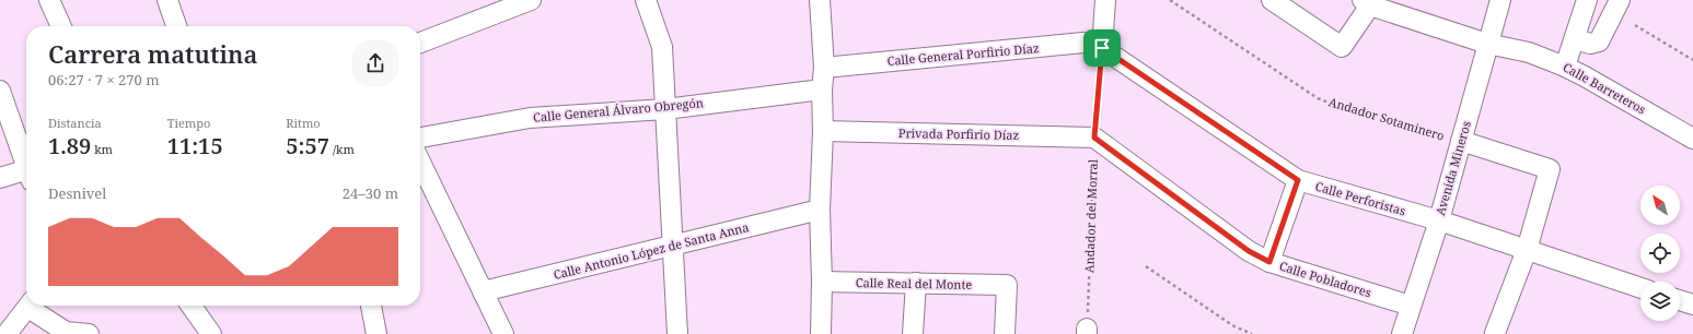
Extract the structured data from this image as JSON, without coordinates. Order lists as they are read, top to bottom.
{
  "streets": {
    "street": [
      "Calle General Porfirio Díaz",
      "Calle Barreteros",
      "Calle General Álvaro Obregón",
      "Andador Sotaminero",
      "Privada Porfirio Díaz",
      "Avenida Mineros",
      "Calle Perforistas",
      "Calle Antonio López de Santa Anna",
      "Calle Pobladores",
      "Calle Real del Monte"
    ],
    "path": ["Andador del Morral"]
  },
  "crossings": [
    ["Calle General Porfirio Díaz", "Calle Perforistas"],
    ["Calle General Porfirio Díaz", "Andador del Morral"],
    ["Calle Barreteros", "Avenida Mineros"],
    ["Andador Sotaminero", "Avenida Mineros"],
    ["Andador Sotaminero", "Calle Perforistas"],
    ["Privada Porfirio Díaz", "Andador del Morral"],
    ["Privada Porfirio Díaz", "Calle Pobladores"],
    ["Avenida Mineros", "Calle Perforistas"],
    ["Avenida Mineros", "Calle Pobladores"],
    ["Calle Perforistas", "Andador del Morral"],
    ["Andador del Morral", "Calle Pobladores"]
  ],
  "north": "top left",
  "page": {
    "heading": ["Carrera matutina", "06:27 · 7 × 270 m"],
    "stats": [
      ["Distancia", "1.89 km"],
      ["Tiempo", "11:15"],
      ["Ritmo", "5:57 /km"]
    ],
    "chart": ["Desnivel", "24–30 m"]
  }
}
